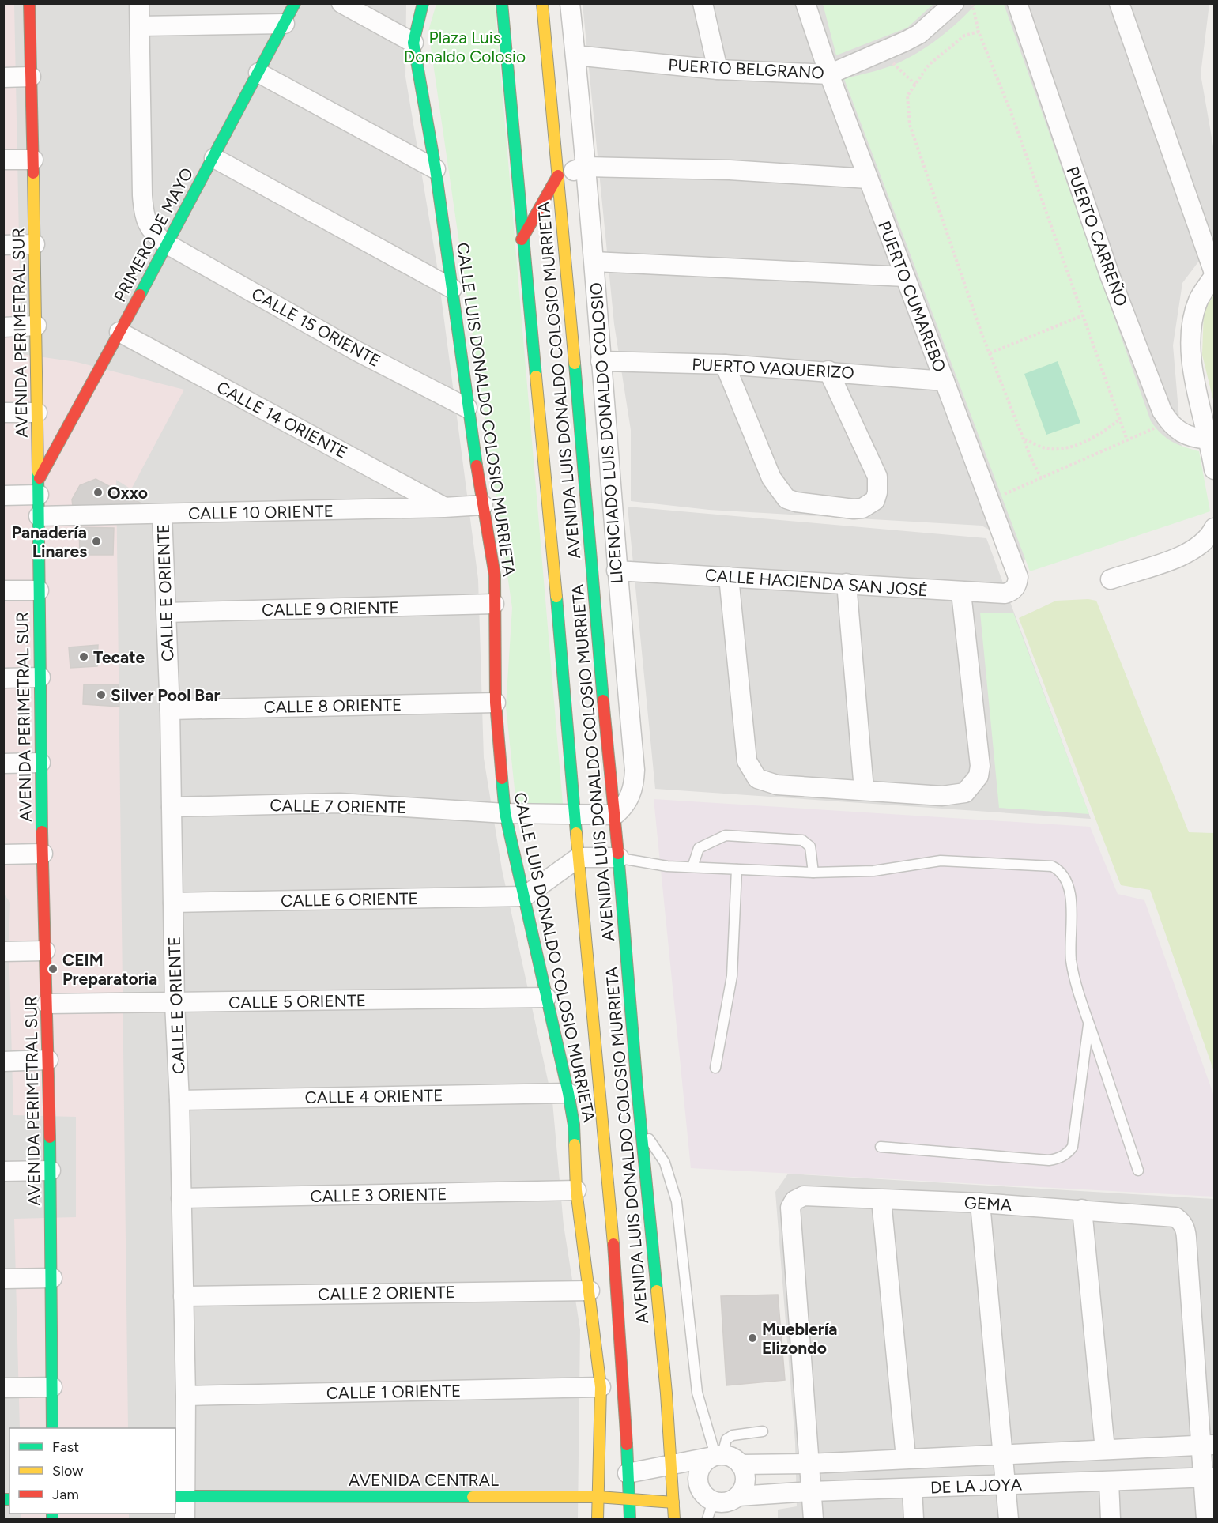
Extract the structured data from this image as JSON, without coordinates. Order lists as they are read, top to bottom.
{
  "streets": {
    "street": [
      "PUERTO BELGRANO",
      "PRIMERO DE MAYO",
      "PUERTO CARREÑO",
      "PUERTO CUMAREBO",
      "CALLE 15 ORIENTE",
      "AVENIDA PERIMETRAL SUR",
      "PUERTO VAQUERIZO",
      "AVENIDA LUIS DONALDO COLOSIO MURRIETA",
      "CALLE LUIS DONALDO COLOSIO MURRIETA",
      "CALLE 14 ORIENTE",
      "LICENCIADO LUIS DONALDO COLOSIO",
      "CALLE 10 ORIENTE",
      "CALLE HACIENDA SAN JOSÉ",
      "CALLE E ORIENTE",
      "CALLE 9 ORIENTE",
      "CALLE 8 ORIENTE",
      "CALLE 7 ORIENTE",
      "CALLE 6 ORIENTE",
      "CALLE 5 ORIENTE",
      "CALLE 4 ORIENTE",
      "CALLE 3 ORIENTE",
      "GEMA",
      "CALLE 2 ORIENTE",
      "CALLE 1 ORIENTE",
      "AVENIDA CENTRAL",
      "DE LA JOYA"
    ]
  },
  "crossings": [
    ["PUERTO BELGRANO", "PUERTO CUMAREBO"],
    ["PUERTO BELGRANO", "LICENCIADO LUIS DONALDO COLOSIO"],
    ["PRIMERO DE MAYO", "CALLE 15 ORIENTE"],
    ["PRIMERO DE MAYO", "AVENIDA PERIMETRAL SUR"],
    ["PRIMERO DE MAYO", "CALLE 14 ORIENTE"],
    ["PUERTO CUMAREBO", "PUERTO VAQUERIZO"],
    ["PUERTO CUMAREBO", "CALLE HACIENDA SAN JOSÉ"],
    ["CALLE 15 ORIENTE", "CALLE LUIS DONALDO COLOSIO MURRIETA"],
    ["AVENIDA PERIMETRAL SUR", "CALLE 10 ORIENTE"],
    ["AVENIDA PERIMETRAL SUR", "CALLE 5 ORIENTE"],
    ["PUERTO VAQUERIZO", "LICENCIADO LUIS DONALDO COLOSIO"],
    ["AVENIDA LUIS DONALDO COLOSIO MURRIETA", "LICENCIADO LUIS DONALDO COLOSIO"],
    ["AVENIDA LUIS DONALDO COLOSIO MURRIETA", "CALLE 7 ORIENTE"],
    ["AVENIDA LUIS DONALDO COLOSIO MURRIETA", "AVENIDA CENTRAL"],
    ["AVENIDA LUIS DONALDO COLOSIO MURRIETA", "DE LA JOYA"],
    ["CALLE LUIS DONALDO COLOSIO MURRIETA", "CALLE 10 ORIENTE"],
    ["CALLE LUIS DONALDO COLOSIO MURRIETA", "CALLE 9 ORIENTE"],
    ["CALLE LUIS DONALDO COLOSIO MURRIETA", "CALLE 8 ORIENTE"],
    ["CALLE LUIS DONALDO COLOSIO MURRIETA", "CALLE 7 ORIENTE"],
    ["CALLE LUIS DONALDO COLOSIO MURRIETA", "CALLE 6 ORIENTE"],
    ["CALLE LUIS DONALDO COLOSIO MURRIETA", "CALLE 5 ORIENTE"],
    ["CALLE LUIS DONALDO COLOSIO MURRIETA", "CALLE 4 ORIENTE"],
    ["CALLE LUIS DONALDO COLOSIO MURRIETA", "CALLE 3 ORIENTE"],
    ["CALLE LUIS DONALDO COLOSIO MURRIETA", "CALLE 2 ORIENTE"],
    ["CALLE LUIS DONALDO COLOSIO MURRIETA", "CALLE 1 ORIENTE"],
    ["CALLE LUIS DONALDO COLOSIO MURRIETA", "AVENIDA CENTRAL"],
    ["CALLE 14 ORIENTE", "CALLE 10 ORIENTE"],
    ["LICENCIADO LUIS DONALDO COLOSIO", "CALLE HACIENDA SAN JOSÉ"],
    ["CALLE 10 ORIENTE", "CALLE E ORIENTE"],
    ["CALLE E ORIENTE", "CALLE 9 ORIENTE"],
    ["CALLE E ORIENTE", "CALLE 8 ORIENTE"],
    ["CALLE E ORIENTE", "CALLE 7 ORIENTE"],
    ["CALLE E ORIENTE", "CALLE 6 ORIENTE"],
    ["CALLE E ORIENTE", "CALLE 5 ORIENTE"],
    ["CALLE E ORIENTE", "CALLE 4 ORIENTE"],
    ["CALLE E ORIENTE", "CALLE 3 ORIENTE"],
    ["CALLE E ORIENTE", "CALLE 2 ORIENTE"],
    ["CALLE E ORIENTE", "CALLE 1 ORIENTE"],
    ["CALLE E ORIENTE", "AVENIDA CENTRAL"],
    ["GEMA", "DE LA JOYA"],
    ["AVENIDA CENTRAL", "DE LA JOYA"]
  ],
  "parks": ["Plaza Luis Donaldo Colosio"],
  "places": [
    "Oxxo",
    "Panadería Linares",
    "Tecate",
    "Silver Pool Bar",
    "CEIM Preparatoria",
    "Mueblería Elizondo"
  ],
  "legend": ["Fast", "Slow", "Jam"]
}
